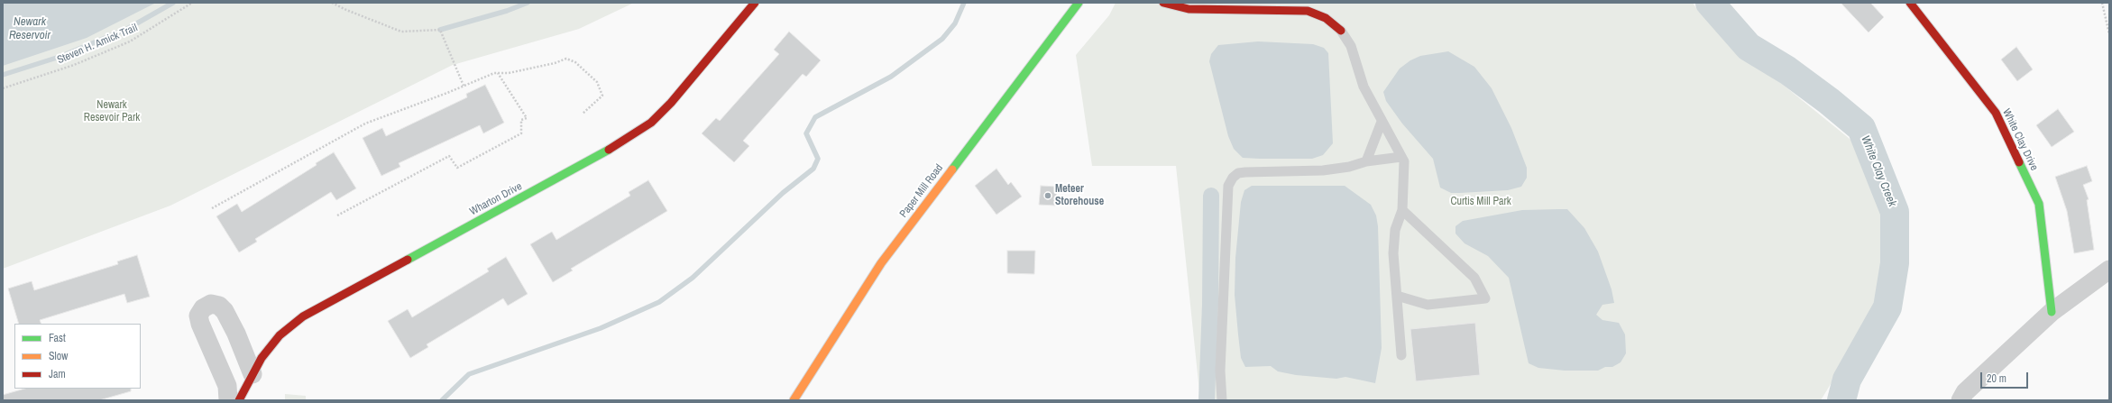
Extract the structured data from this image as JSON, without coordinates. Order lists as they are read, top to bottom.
{
  "streets": {
    "street": ["White Clay Drive", "Paper Mill Road", "Wharton Drive"],
    "path": ["Steven H. Amick Trail"]
  },
  "water": ["Newark Reservoir", "White Clay Creek"],
  "parks": ["Newark Resevoir Park", "Curtis Mill Park"],
  "places": ["Meteer Storehouse"],
  "legend": ["Fast", "Slow", "Jam"],
  "scale_bar": "20 m"
}
